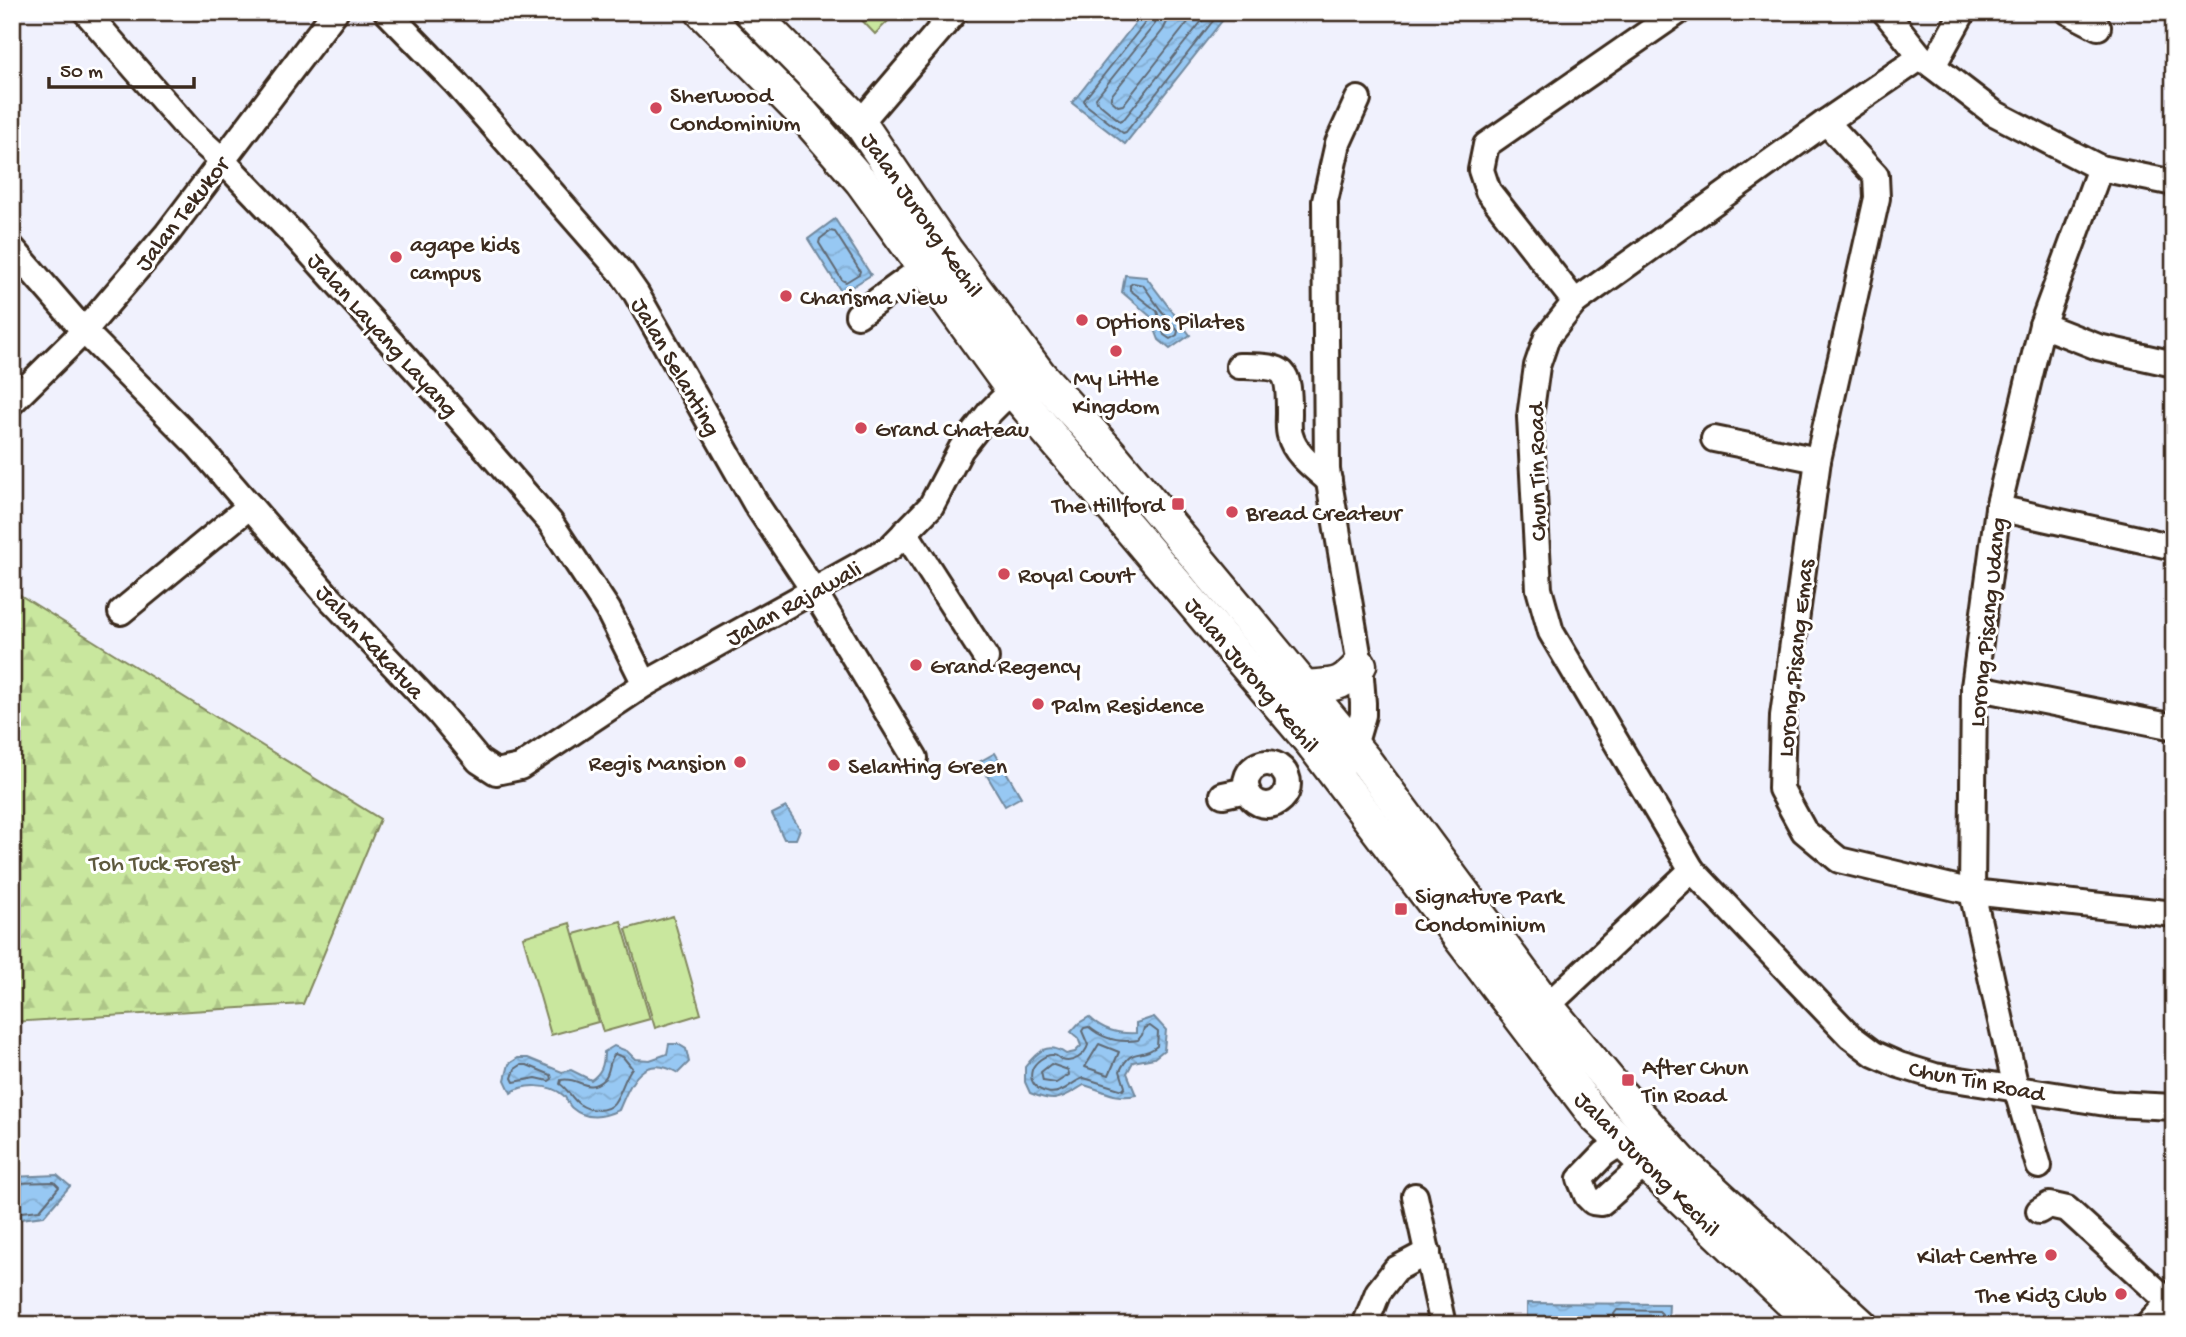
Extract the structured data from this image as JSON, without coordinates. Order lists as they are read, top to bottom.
{
  "streets": {
    "main road": ["Jalan Jurong Kechil"],
    "street": [
      "Jalan Tekukor",
      "Jalan Layang Layang",
      "Jalan Selanting",
      "Chun Tin Road",
      "Jalan Rajawali",
      "Lorong Pisang Udang",
      "Jalan Kakatua",
      "Lorong Pisang Emas"
    ]
  },
  "crossings": [
    ["Jalan Tekukor", "Jalan Layang Layang"],
    ["Jalan Tekukor", "Jalan Kakatua"],
    ["Jalan Jurong Kechil", "Jalan Rajawali"],
    ["Jalan Layang Layang", "Jalan Rajawali"],
    ["Jalan Selanting", "Jalan Rajawali"],
    ["Chun Tin Road", "Lorong Pisang Udang"],
    ["Chun Tin Road", "Lorong Pisang Emas"],
    ["Jalan Rajawali", "Jalan Kakatua"],
    ["Lorong Pisang Udang", "Lorong Pisang Emas"]
  ],
  "parks": ["Toh Tuck Forest"],
  "places": {
    "other": [
      "Sherwood Condominium",
      "agape kids campus",
      "Charisma View",
      "Options Pilates",
      "My Little Kingdom",
      "Grand Chateau",
      "Bread Createur",
      "Royal Court",
      "Grand Regency",
      "Palm Residence",
      "Regis Mansion",
      "Selanting Green",
      "Kilat Centre",
      "The Kidz Club"
    ],
    "transit": ["The Hillford", "Signature Park Condominium", "After Chun Tin Road"]
  },
  "scale_bar": "50 m"
}
